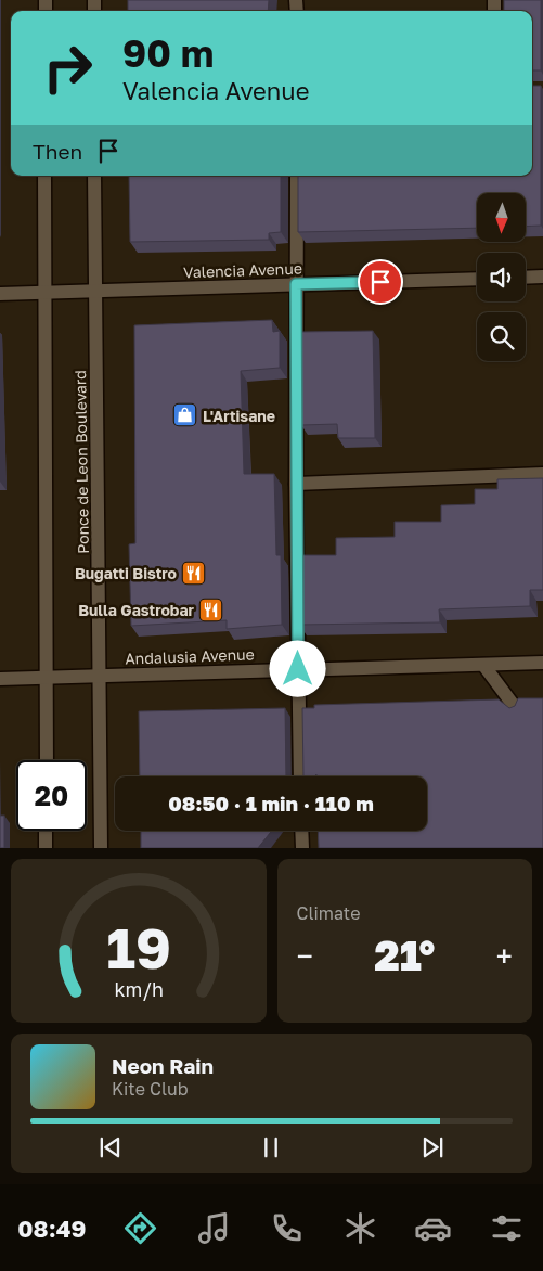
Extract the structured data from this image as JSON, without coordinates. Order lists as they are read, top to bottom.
{
  "streets": {
    "street": ["Valencia Avenue", "Ponce de Leon Boulevard", "Andalusia Avenue"]
  },
  "crossings": [
    ["Valencia Avenue", "Ponce de Leon Boulevard"],
    ["Ponce de Leon Boulevard", "Andalusia Avenue"]
  ],
  "places": {
    "shop": ["L'Artisane"],
    "restaurant": ["Bugatti Bistro", "Bulla Gastrobar"]
  },
  "north": "bottom",
  "page": {
    "turn": ["90 m", "Valencia Avenue"],
    "then": "Then",
    "limit": "20",
    "trip": "08:50 · 1 min · 110 m",
    "tile": "Climate",
    "heat": ["−", "21°", "+"],
    "song": ["Neon Rain", "Kite Club"],
    "tabs": "08:49",
    "gauge": ["19", "km/h"]
  }
}
